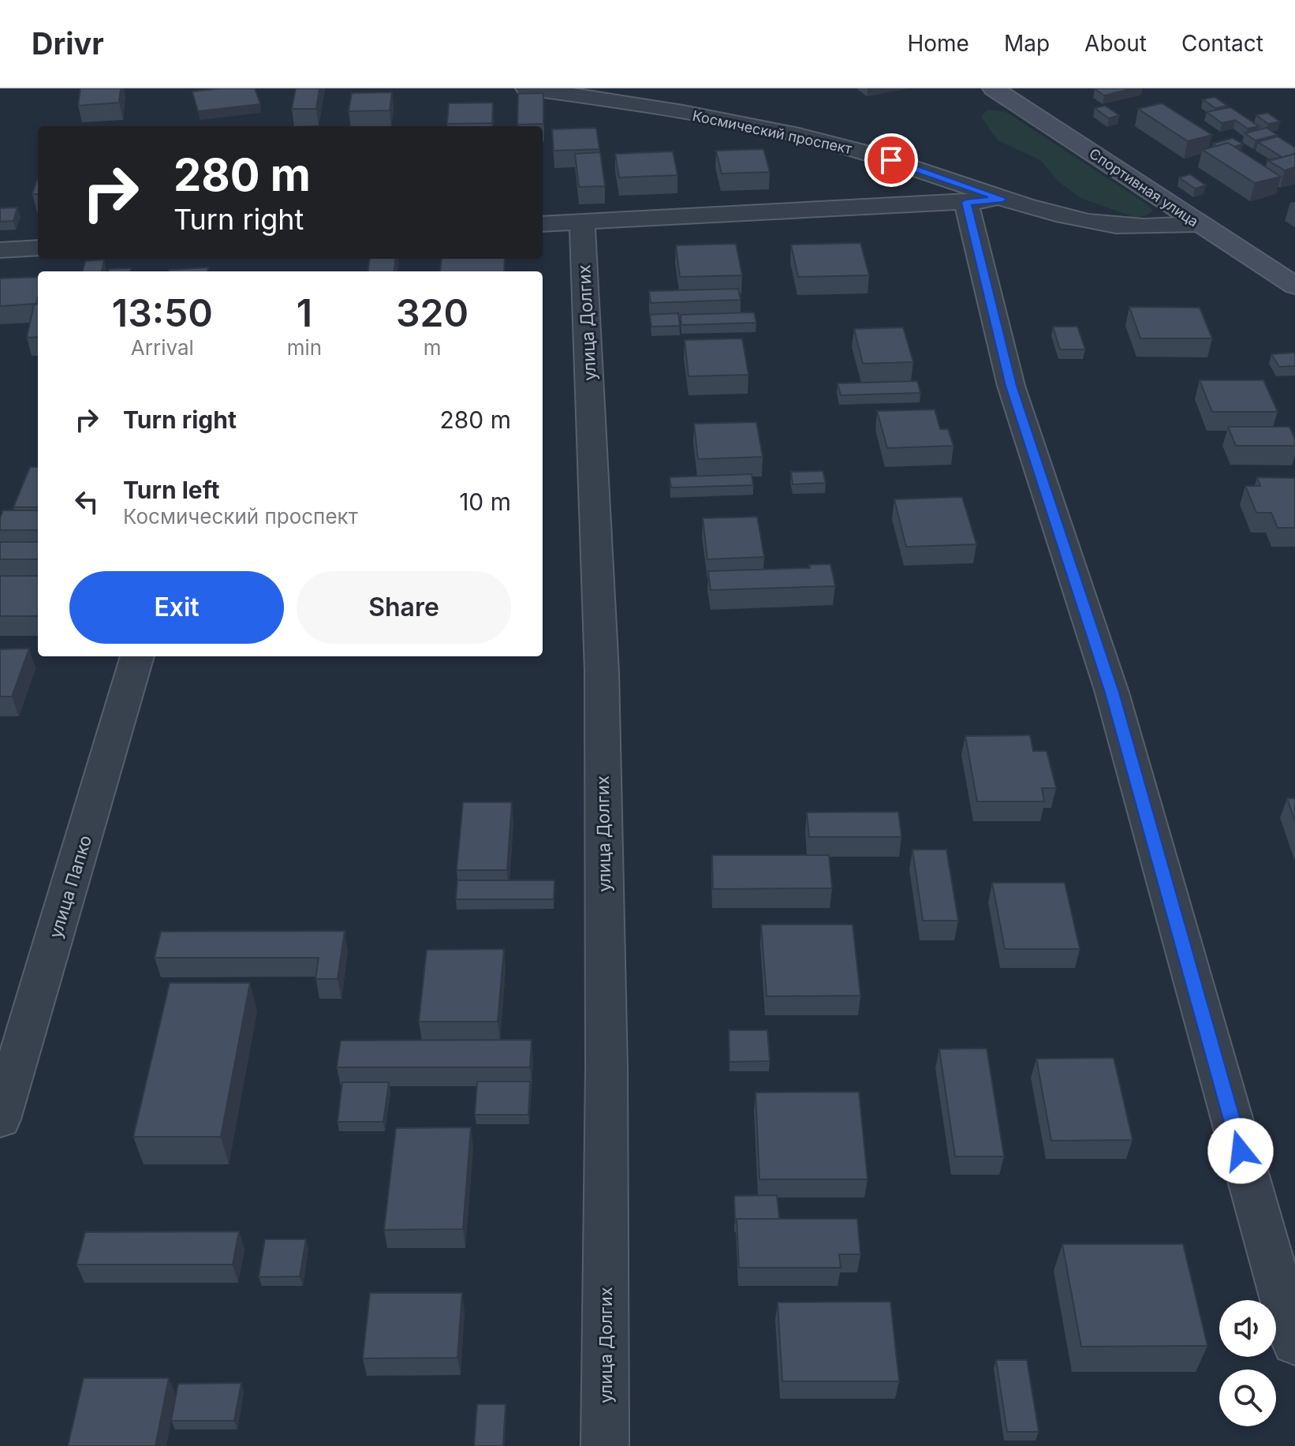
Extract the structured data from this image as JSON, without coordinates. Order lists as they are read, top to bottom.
{
  "streets": {
    "street": [
      "Космический проспект",
      "Спортивная улица",
      "улица Долгих",
      "улица Папко"
    ]
  },
  "crossings": [
    ["Космический проспект", "Спортивная улица"]
  ],
  "page": {
    "header": "Drivr",
    "nav": [
      "Home",
      "Map",
      "About",
      "Contact"
    ],
    "turn": ["280 m", "Turn right"],
    "eta": [
      "13:50",
      "Arrival",
      "1",
      "min",
      "320",
      "m"
    ],
    "list": [
      {
        "name": "Turn right",
        "value": "280 m"
      },
      {
        "name": "Turn left",
        "note": "Космический проспект",
        "value": "10 m"
      }
    ],
    "buttons": ["Exit", "Share"]
  }
}
